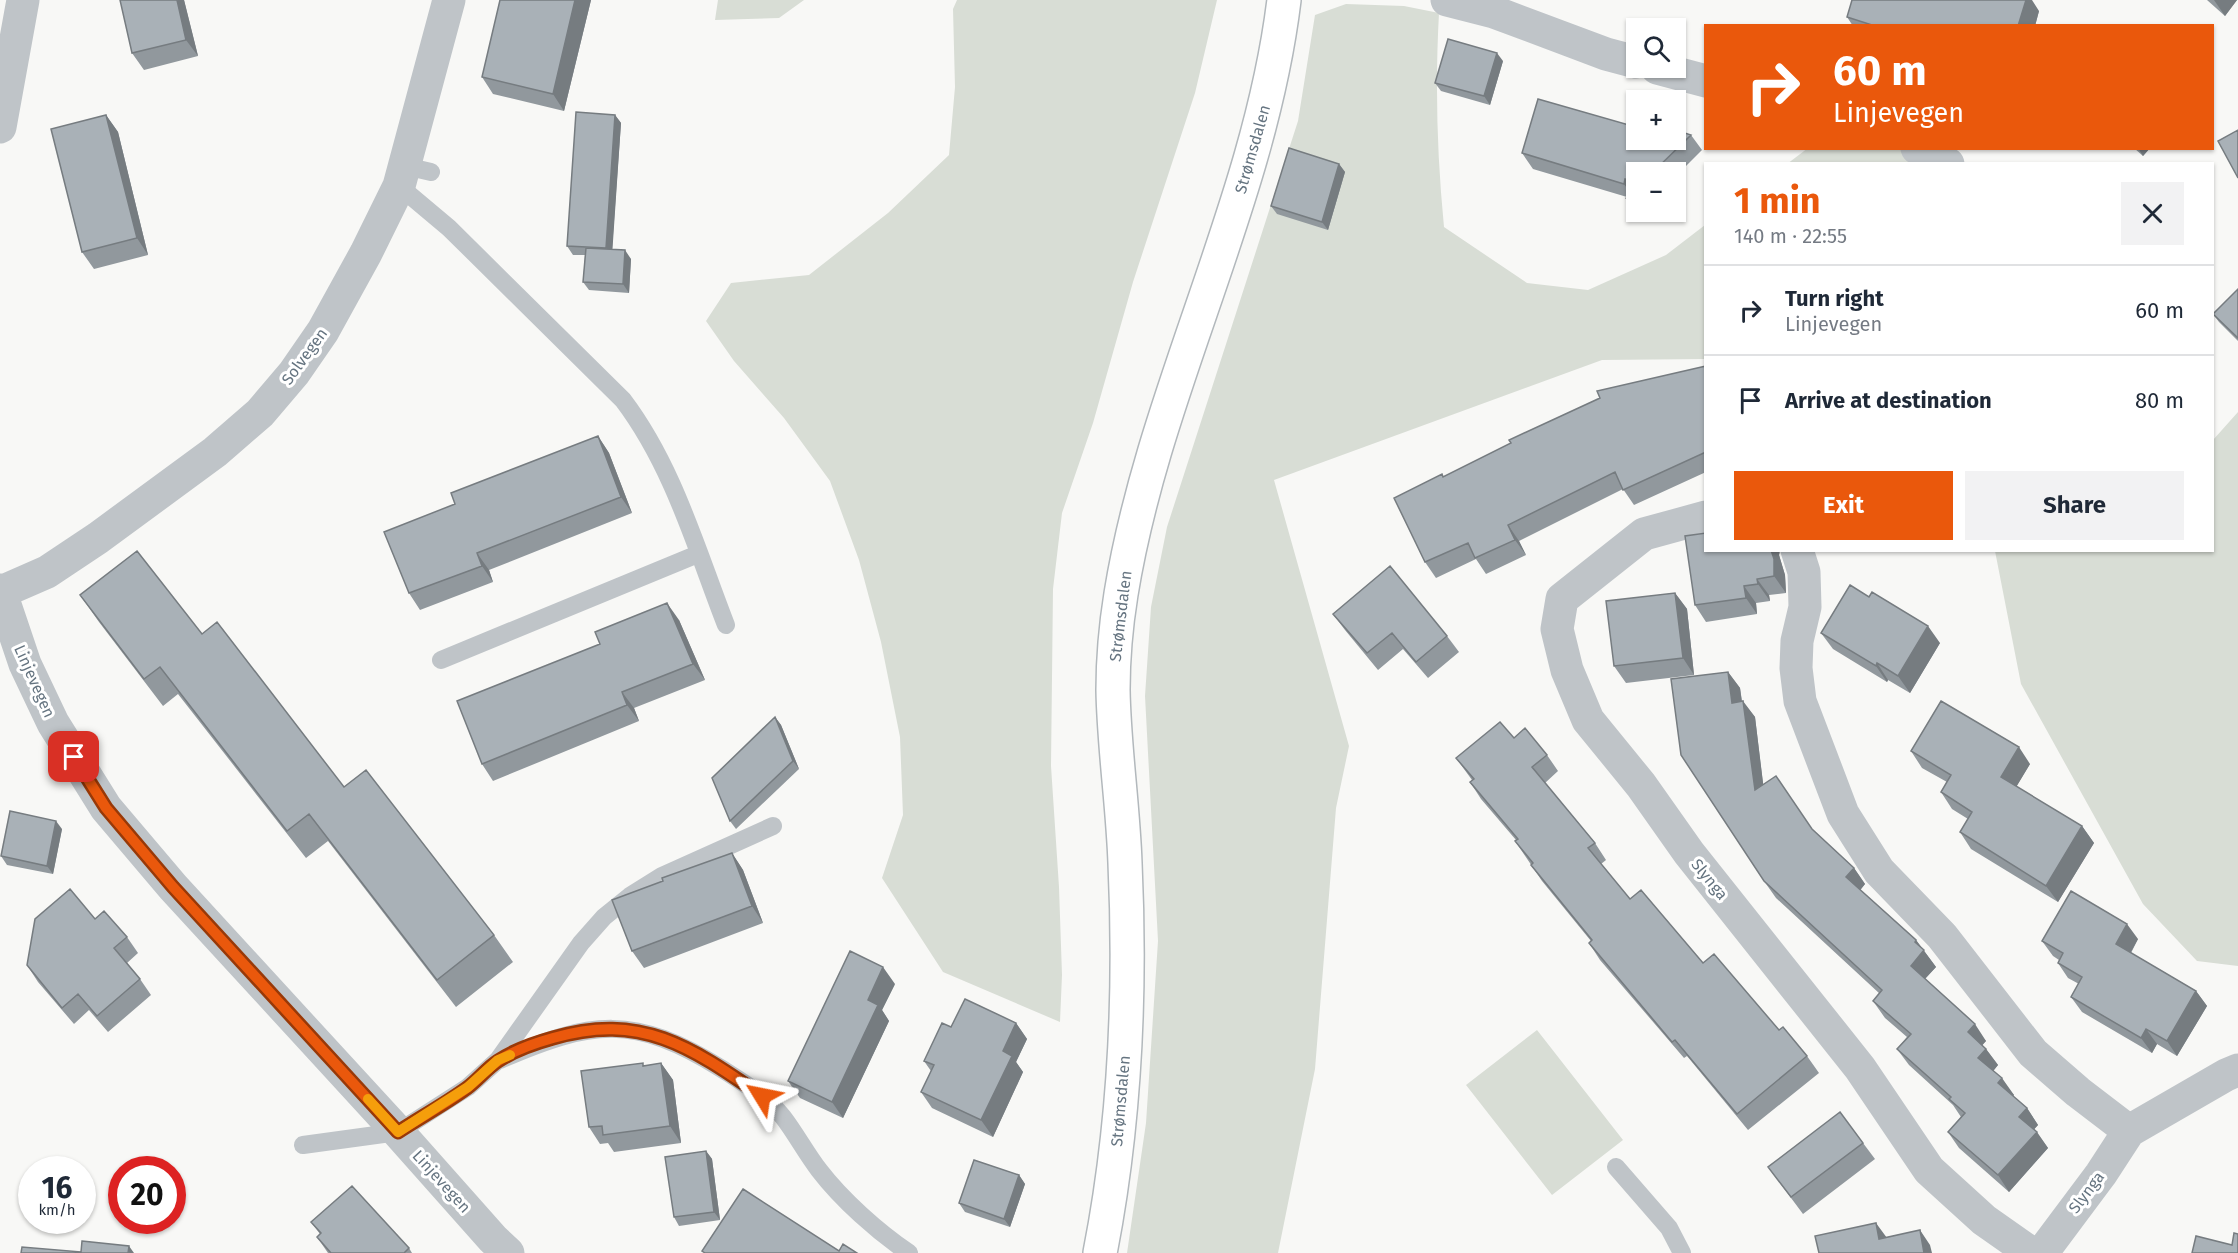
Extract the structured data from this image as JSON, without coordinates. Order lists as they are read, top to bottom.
{
  "streets": {
    "main road": ["Strømsdalen"],
    "street": ["Solvegen", "Linjevegen", "Slynga"]
  },
  "crossings": [
    ["Solvegen", "Linjevegen"]
  ],
  "page": {
    "map_buttons": ["+", "−"],
    "turn": ["60 m", "Linjevegen"],
    "heading": ["1 min", "140 m · 22:55"],
    "list": [
      {
        "name": "Turn right",
        "note": "Linjevegen",
        "value": "60 m"
      },
      {
        "name": "Arrive at destination",
        "value": "80 m"
      }
    ],
    "buttons": ["Exit", "Share"],
    "speed": "16 km/h",
    "limit": "20"
  }
}
